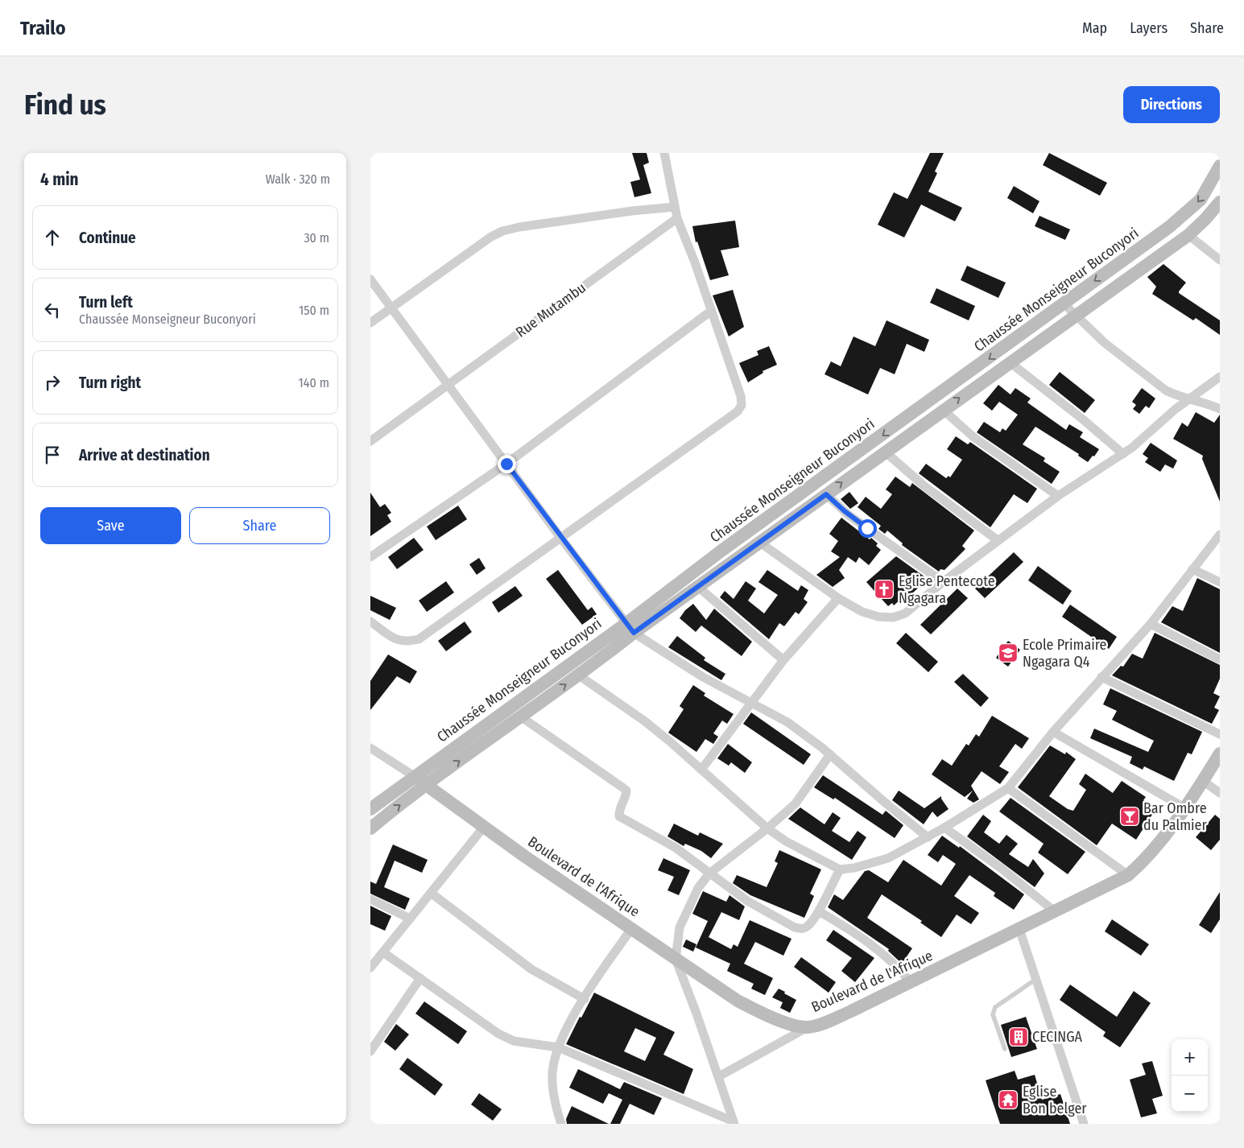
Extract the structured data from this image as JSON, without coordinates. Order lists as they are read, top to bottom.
{
  "streets": {
    "street": ["Chaussée Monseigneur Buconyori", "Rue Mutambu", "Boulevard de l'Afrique"]
  },
  "crossings": [
    ["Chaussée Monseigneur Buconyori", "Boulevard de l'Afrique"]
  ],
  "places": {
    "church": ["Eglise Pentecote Ngagara"],
    "school or university": ["Ecole Primaire Ngagara Q4"],
    "bar": ["Bar Ombre du Palmier"],
    "building": ["CECINGA"],
    "temple": ["Eglise Bon belger"]
  },
  "page": {
    "header": "Trailo",
    "nav": ["Map", "Layers", "Share"],
    "buttons": [
      "Directions",
      ["Save", "Share"]
    ],
    "title": "Find us",
    "heading": ["4 min", "Walk · 320 m"],
    "list": [
      ["Continue", "30 m"],
      ["Turn left", "Chaussée Monseigneur Buconyori", "150 m"],
      ["Turn right", "140 m"],
      "Arrive at destination"
    ],
    "map_buttons": ["+", "−"]
  }
}
